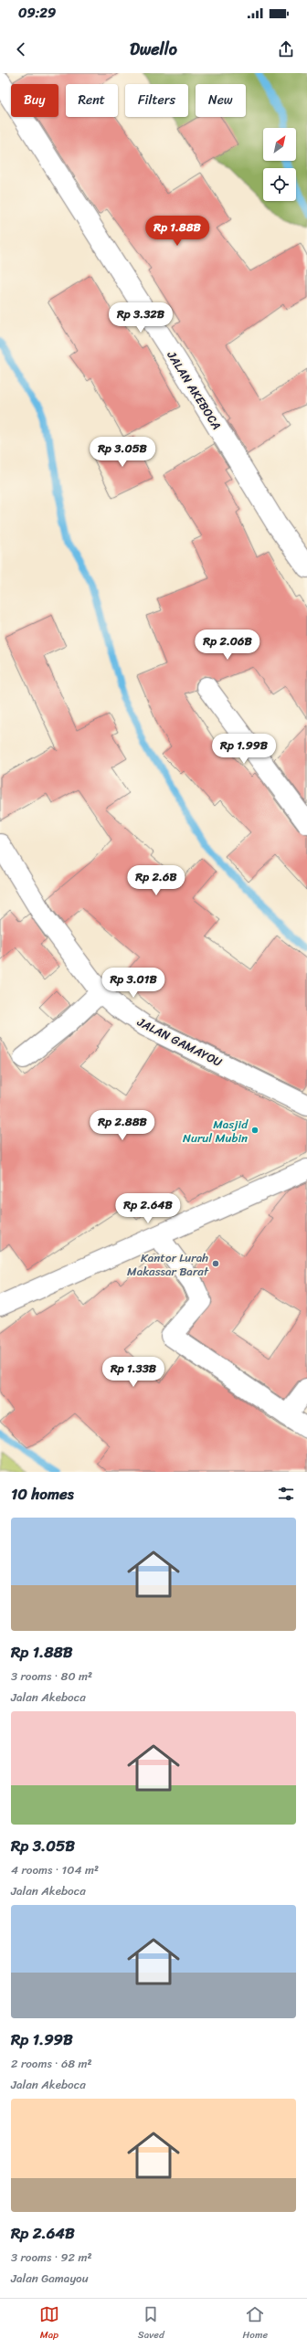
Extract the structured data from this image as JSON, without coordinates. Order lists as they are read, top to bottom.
{
  "streets": {
    "street": ["JALAN AKEBOCA", "JALAN GAMAYOU"]
  },
  "places": ["Masjid Nurul Mubin", "Kantor Lurah Makassar Barat"],
  "north": "top right",
  "page": {
    "status": "09:29",
    "header": "Dwello",
    "chip": [
      "Buy",
      "Rent",
      "Filters",
      "New"
    ],
    "price": [
      "Rp 1.88B",
      "Rp 3.32B",
      "Rp 3.05B",
      "Rp 2.06B",
      "Rp 1.99B",
      "Rp 2.6B",
      "Rp 3.01B",
      "Rp 2.88B",
      "Rp 2.64B",
      "Rp 1.33B"
    ],
    "heading": "10 homes",
    "list": [
      {
        "name": "Rp 1.88B",
        "note": "3 rooms · 80 m² · Jalan Akeboca"
      },
      {
        "name": "Rp 3.05B",
        "note": "4 rooms · 104 m² · Jalan Akeboca"
      },
      {
        "name": "Rp 1.99B",
        "note": "2 rooms · 68 m² · Jalan Akeboca"
      },
      {
        "name": "Rp 2.64B",
        "note": "3 rooms · 92 m² · Jalan Gamayou"
      }
    ],
    "tabs": ["Map", "Saved", "Home"]
  }
}
